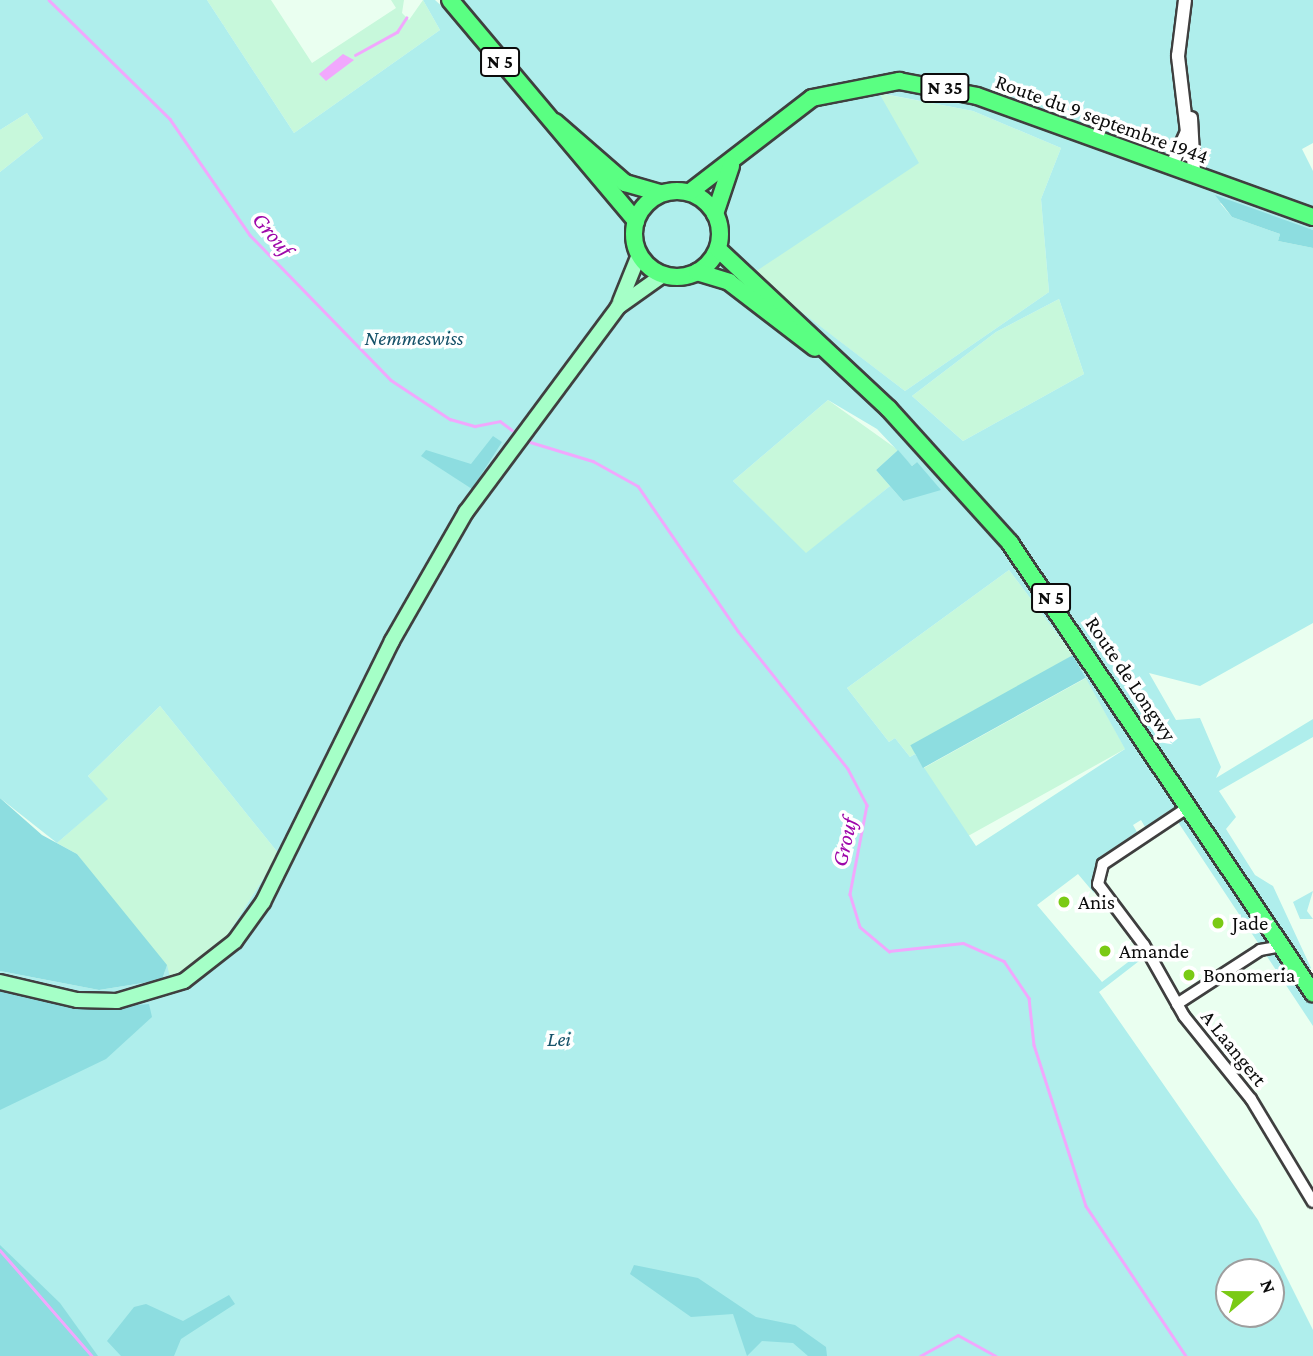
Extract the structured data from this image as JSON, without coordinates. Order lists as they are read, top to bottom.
{
  "streets": {
    "main road": [
      "N 5",
      "N 35",
      "Route du 9 septembre 1944",
      "Route de Longwy"
    ],
    "street": ["A Laangert"]
  },
  "crossings": [
    ["N 5", "N 35"],
    ["N 5", "Route de Longwy"],
    ["N 35", "Route du 9 septembre 1944"],
    ["N 35", "Route de Longwy"],
    ["Route de Longwy", "A Laangert"]
  ],
  "water": ["Grouf"],
  "parks": ["Nemmeswiss", "Lei"],
  "places": [
    "Anis",
    "Jade",
    "Amande",
    "Bonomeria"
  ],
  "north": "right"
}
